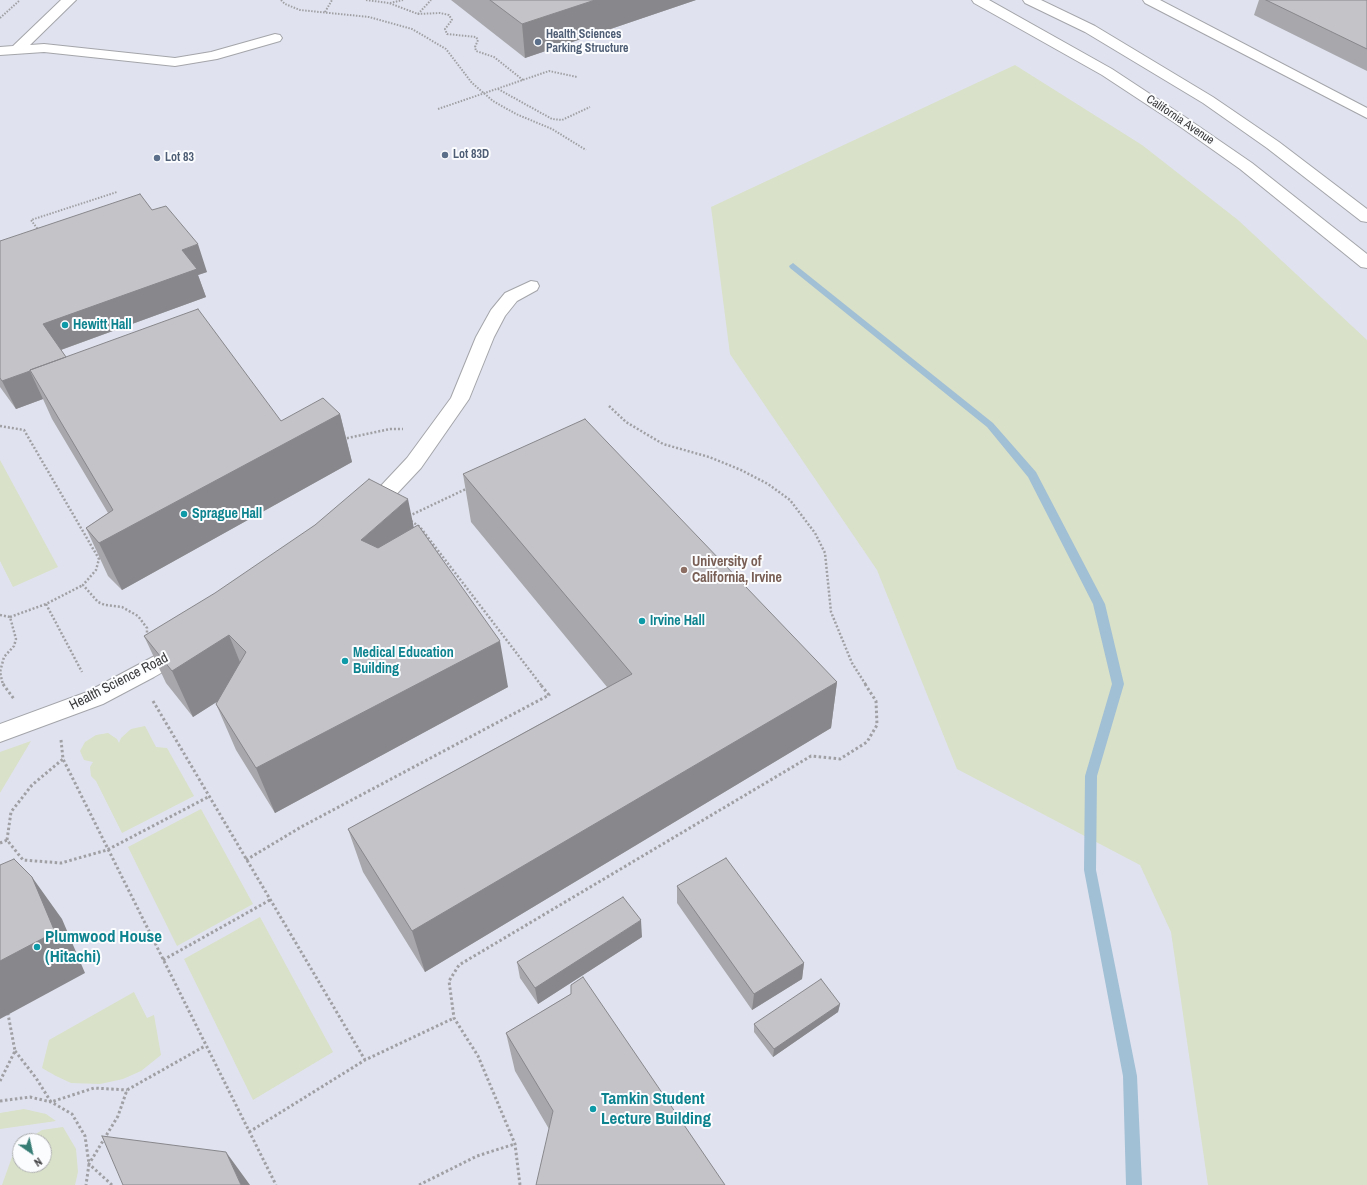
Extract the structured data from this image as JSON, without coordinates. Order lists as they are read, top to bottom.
{
  "streets": {
    "street": ["California Avenue"],
    "lane": ["Health Science Road"]
  },
  "places": [
    "Health Sciences Parking Structure",
    "Lot 83D",
    "Lot 83",
    "Hewitt Hall",
    "Sprague Hall",
    "University of California, Irvine",
    "Irvine Hall",
    "Medical Education Building",
    "Plumwood House (Hitachi)",
    "Tamkin Student Lecture Building"
  ],
  "north": "bottom right"
}
